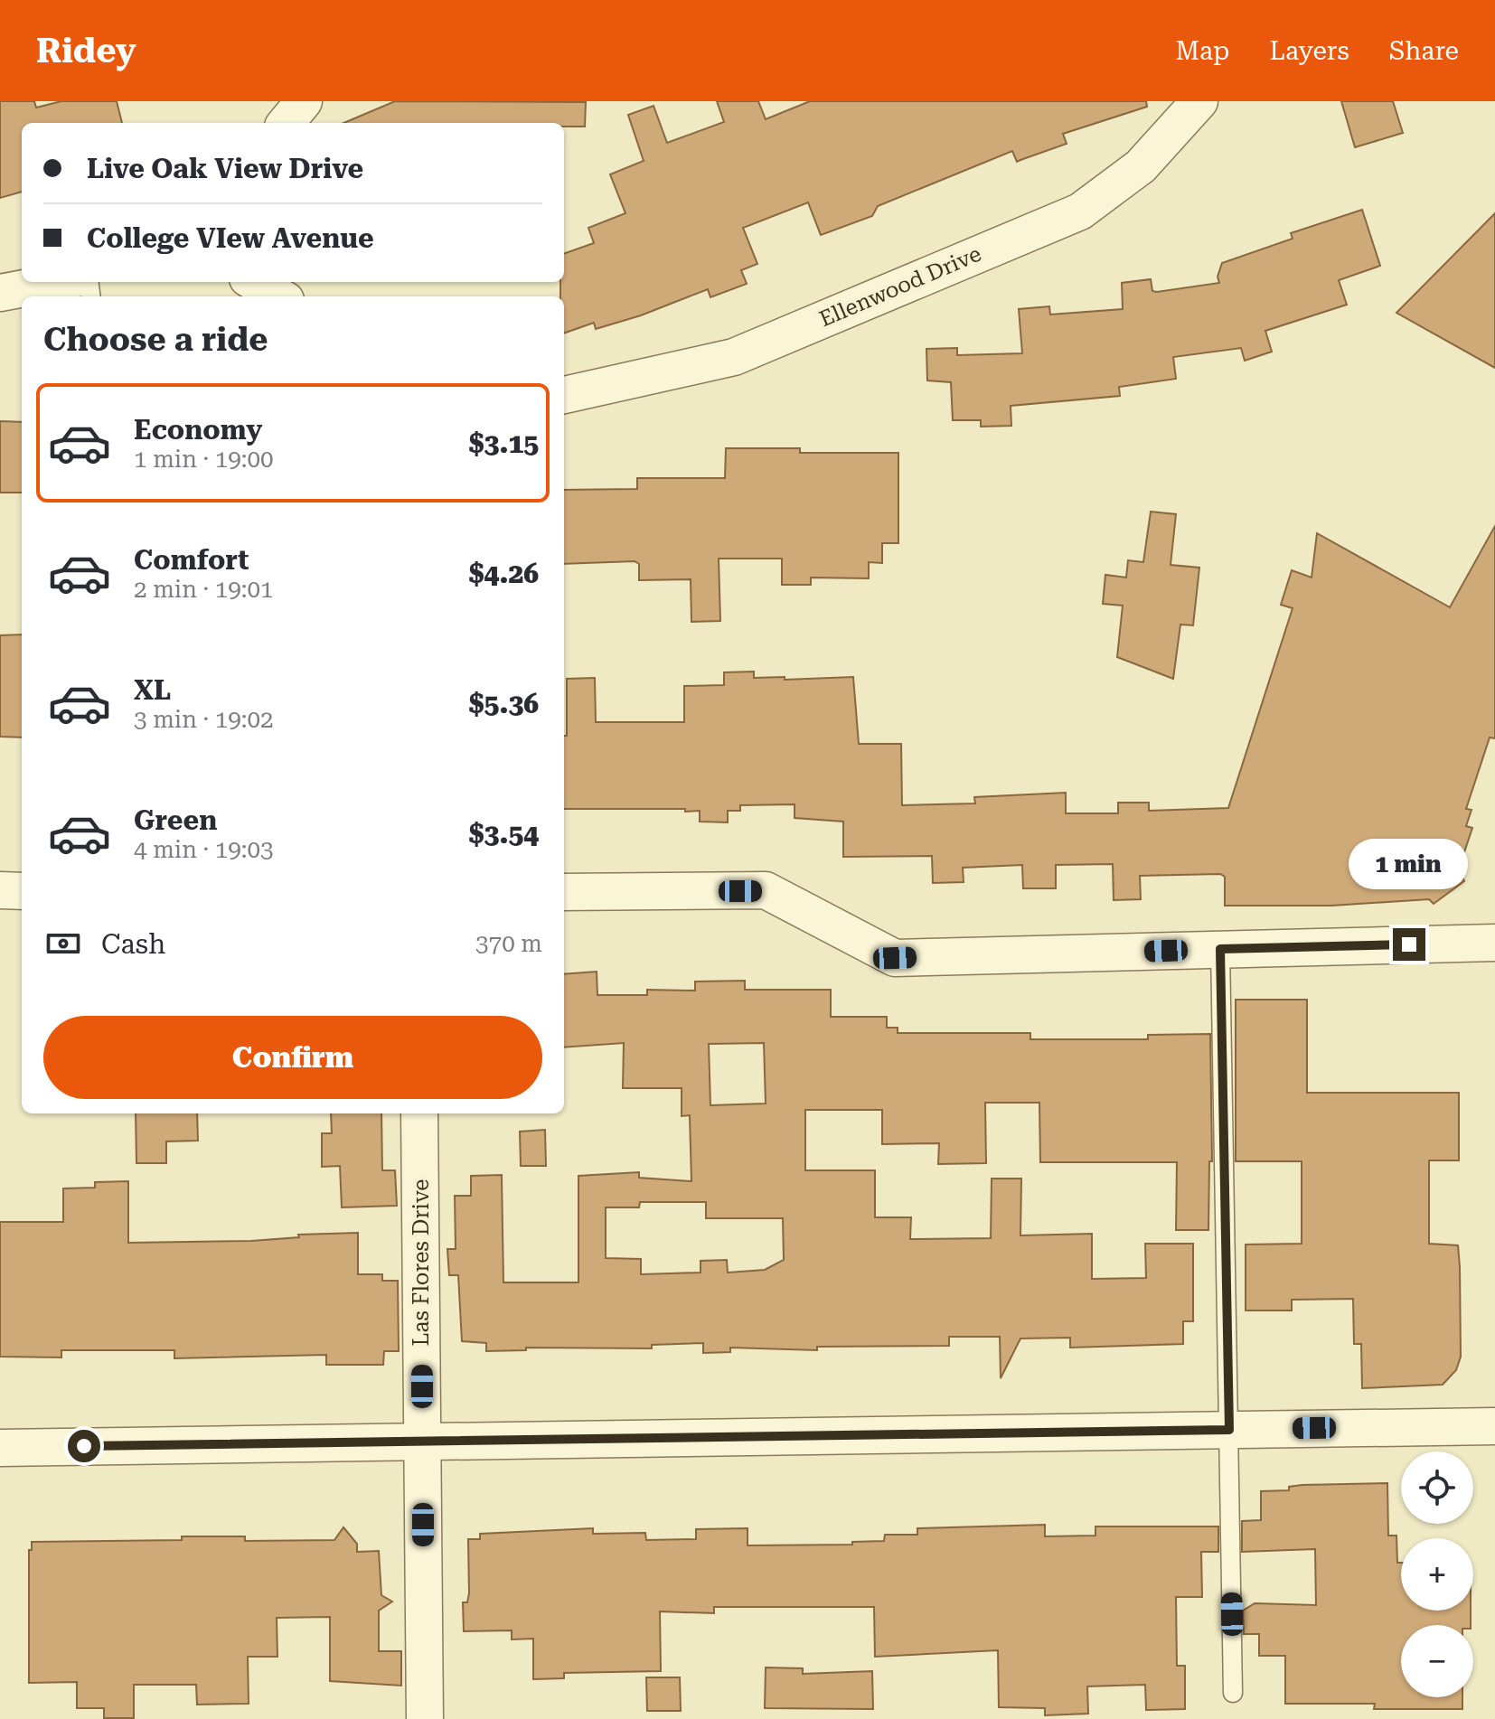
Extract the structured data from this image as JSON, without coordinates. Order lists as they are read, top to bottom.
{
  "streets": {
    "street": ["Ellenwood Drive", "Las Flores Drive"]
  },
  "page": {
    "header": "Ridey",
    "nav": ["Map", "Layers", "Share"],
    "banner": ["Live Oak View Drive", "College VIew Avenue"],
    "heading": "Choose a ride",
    "list": [
      {
        "name": "Economy",
        "note": "1 min · 19:00",
        "value": "$3.15"
      },
      {
        "name": "Comfort",
        "note": "2 min · 19:01",
        "value": "$4.26"
      },
      {
        "name": "XL",
        "note": "3 min · 19:02",
        "value": "$5.36"
      },
      {
        "name": "Green",
        "note": "4 min · 19:03",
        "value": "$3.54"
      }
    ],
    "bubble": "1 min",
    "pay": ["Cash", "370 m"],
    "buttons": "Confirm",
    "map_buttons": ["+", "−"]
  }
}
